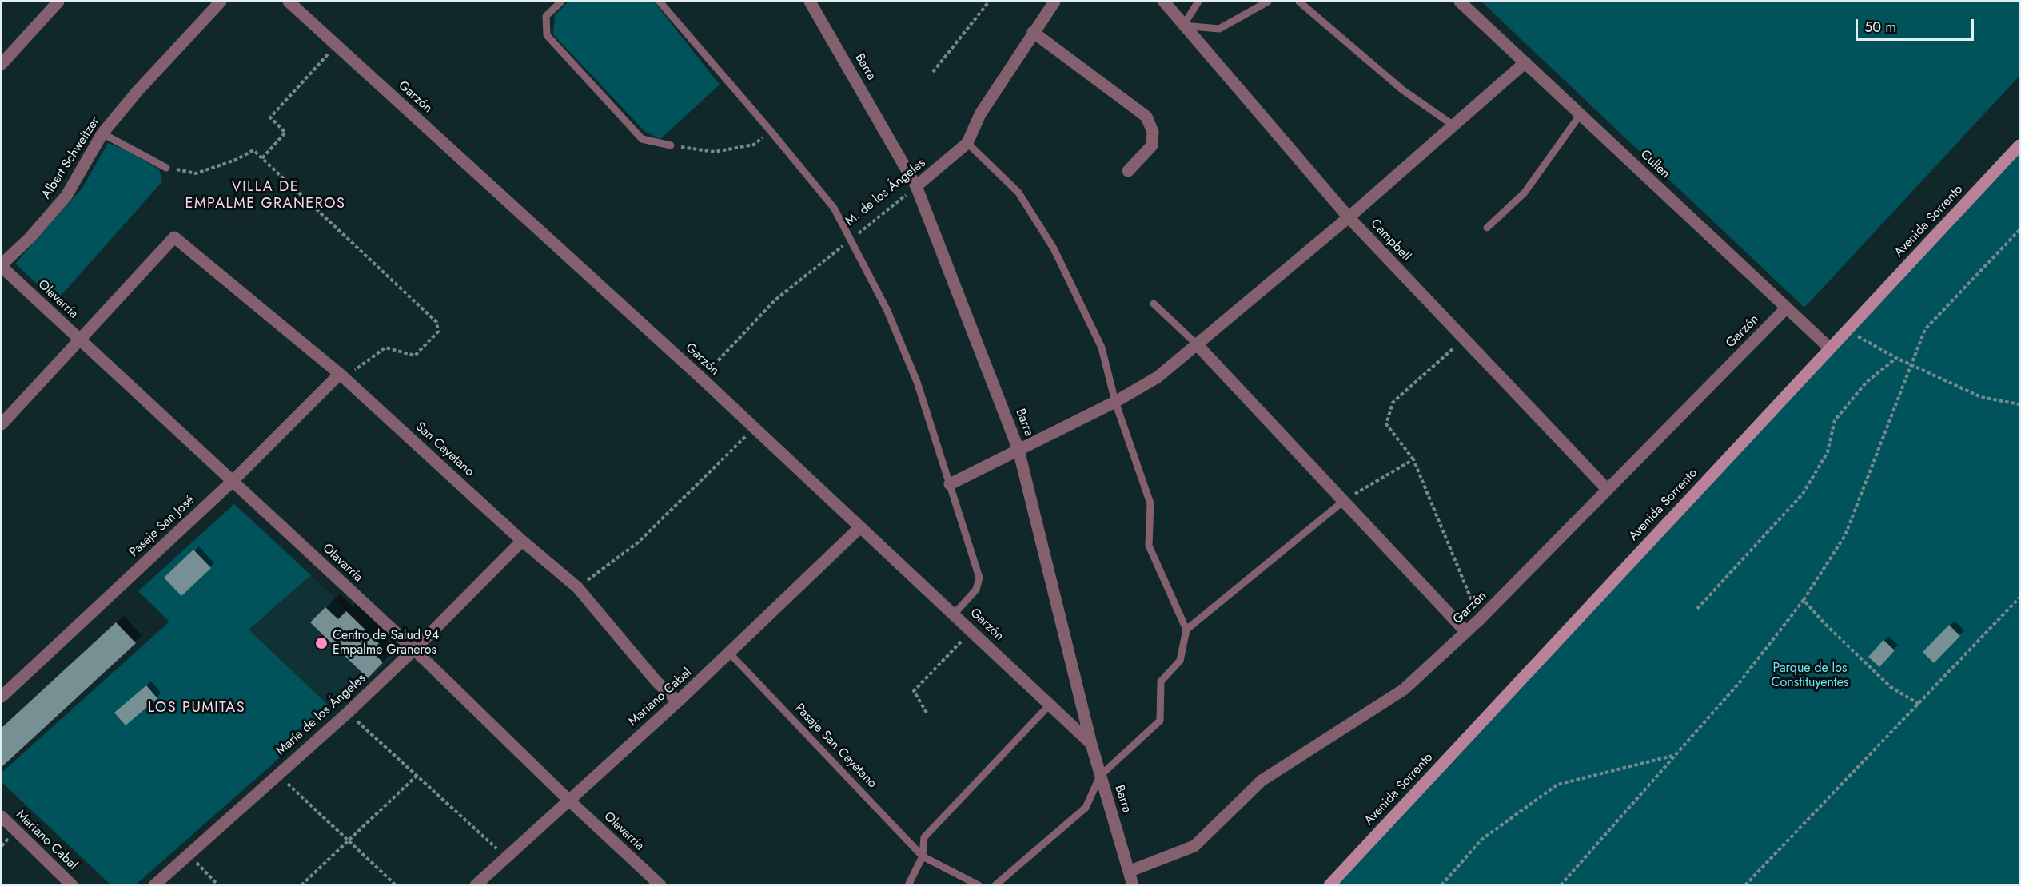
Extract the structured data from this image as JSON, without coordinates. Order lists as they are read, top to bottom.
{
  "streets": {
    "main road": ["Avenida Sorrento"],
    "street": [
      "Barra",
      "Garzón",
      "Albert Schweitzer",
      "Cullen",
      "M. de los Ángeles",
      "Campbell",
      "Olavarría",
      "San Cayetano",
      "Pasaje San José",
      "Mariano Cabal",
      "María de los Ángeles"
    ],
    "lane": ["Pasaje San Cayetano"]
  },
  "crossings": [
    ["Barra", "Garzón"],
    ["Barra", "M. de los Ángeles"],
    ["Garzón", "Cullen"],
    ["Garzón", "M. de los Ángeles"],
    ["Garzón", "Campbell"],
    ["Garzón", "Mariano Cabal"],
    ["Albert Schweitzer", "Olavarría"],
    ["Cullen", "Avenida Sorrento"],
    ["Olavarría", "San Cayetano"],
    ["Olavarría", "Pasaje San José"],
    ["Olavarría", "Mariano Cabal"],
    ["Olavarría", "María de los Ángeles"],
    ["San Cayetano", "Pasaje San José"],
    ["San Cayetano", "Mariano Cabal"],
    ["San Cayetano", "María de los Ángeles"],
    ["Mariano Cabal", "Pasaje San Cayetano"]
  ],
  "districts": ["VILLA DE EMPALME GRANEROS", "LOS PUMITAS"],
  "parks": ["Parque de los Constituyentes"],
  "places": ["Centro de Salud 94 Empalme Graneros"],
  "scale_bar": "50 m"
}
